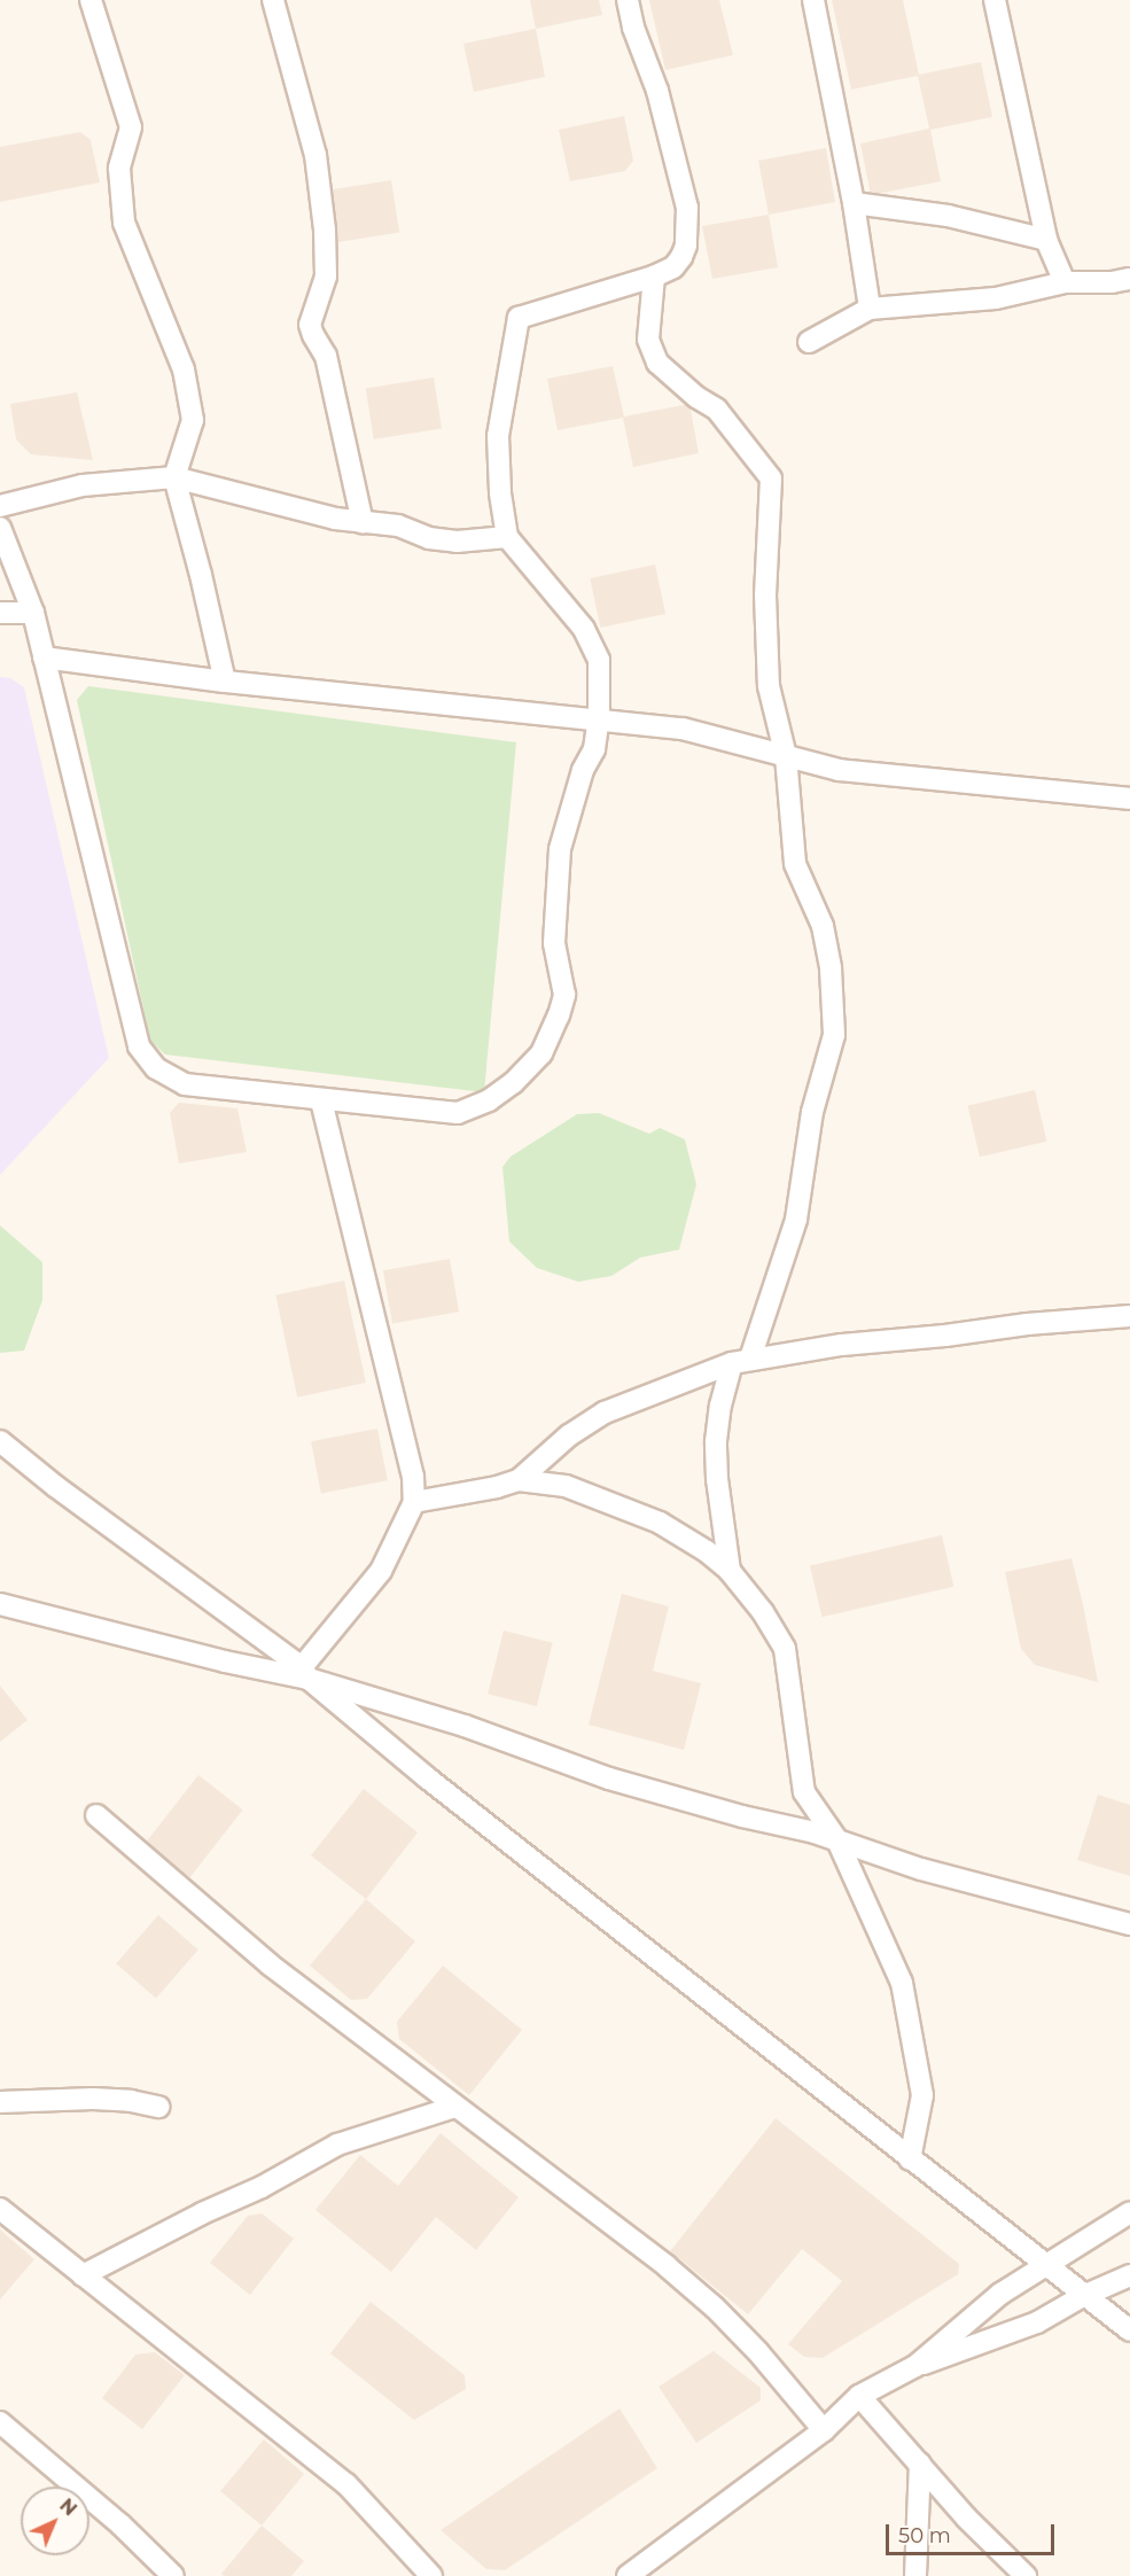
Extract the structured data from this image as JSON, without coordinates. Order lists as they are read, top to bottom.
{
  "scale_bar": "50 m",
  "north": "top right"
}
